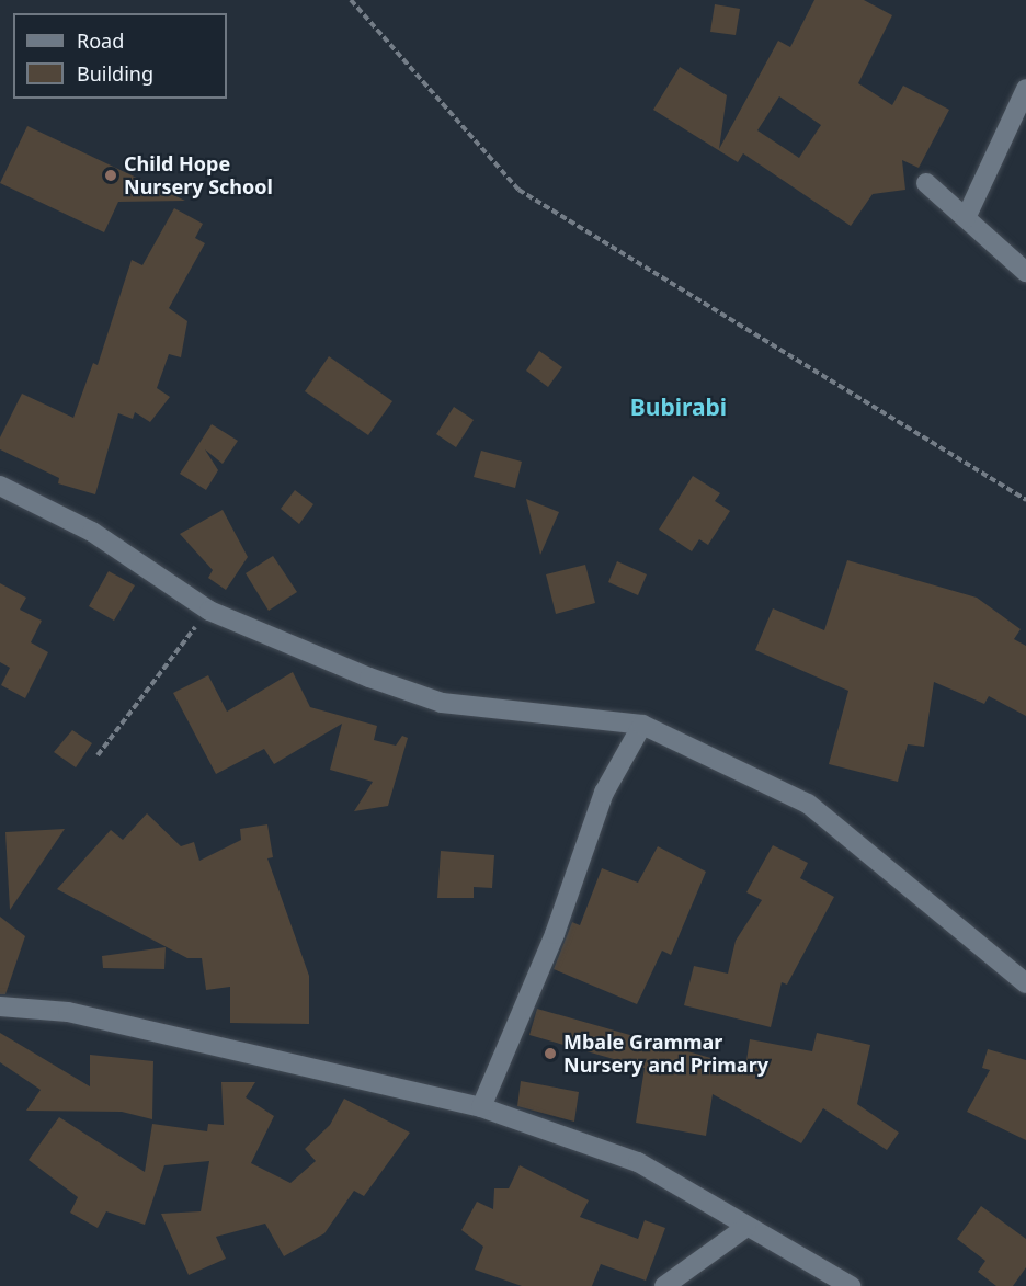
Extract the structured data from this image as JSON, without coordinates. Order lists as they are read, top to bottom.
{
  "districts": ["Bubirabi"],
  "places": ["Child Hope Nursery School", "Mbale Grammar Nursery and Primary"],
  "legend": ["Road", "Building"]
}
